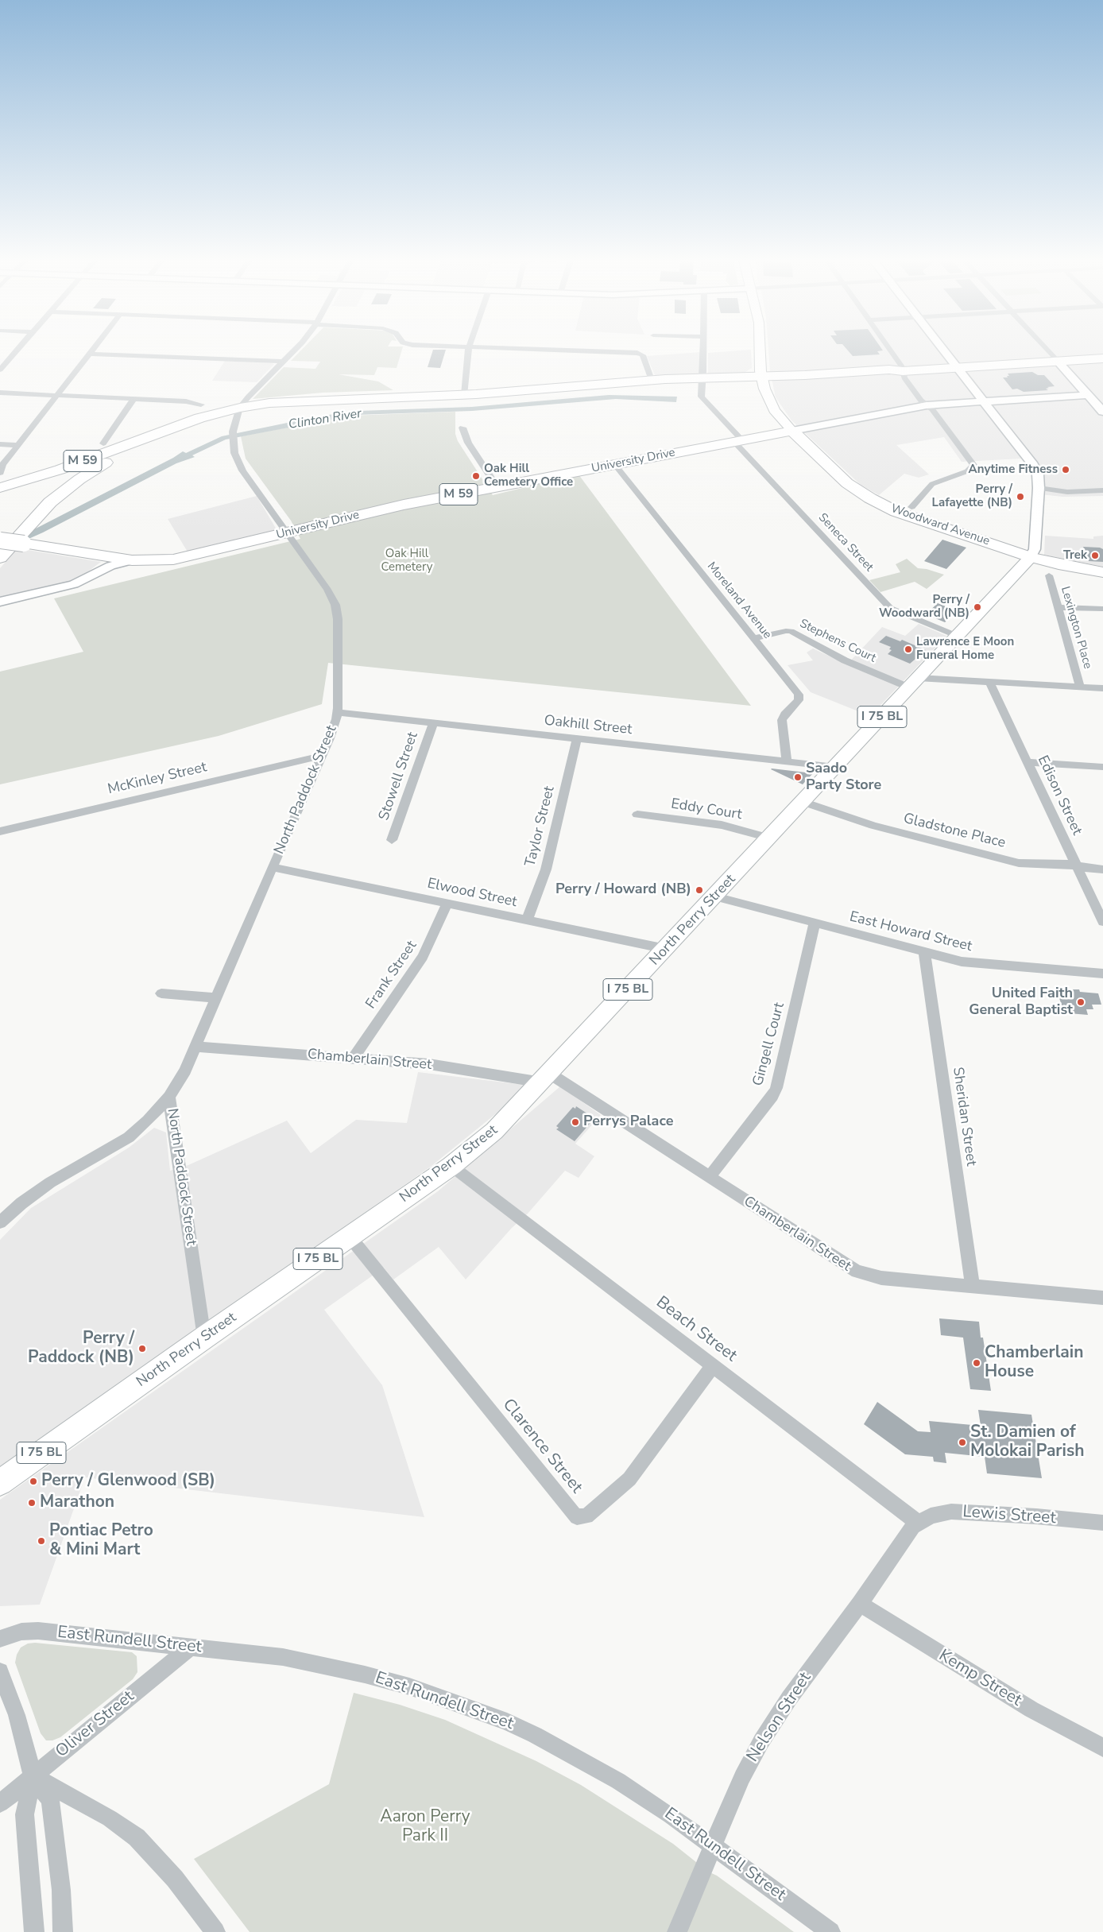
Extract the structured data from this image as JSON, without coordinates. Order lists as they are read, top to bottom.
{
  "streets": {
    "highway": ["M 59", "University Drive", "Woodward Avenue"],
    "main road": ["I 75 BL", "North Perry Street"],
    "street": [
      "Seneca Street",
      "Moreland Avenue",
      "Lexington Place",
      "Stephens Court",
      "Oakhill Street",
      "Stowell Street",
      "McKinley Street",
      "North Paddock Street",
      "Edison Street",
      "Eddy Court",
      "Taylor Street",
      "Gladstone Place",
      "Elwood Street",
      "East Howard Street",
      "Frank Street",
      "Gingell Court",
      "Chamberlain Street",
      "Sheridan Street",
      "Beach Street",
      "Clarence Street",
      "Lewis Street",
      "East Rundell Street",
      "Kemp Street",
      "Nelson Street",
      "Oliver Street"
    ]
  },
  "crossings": [
    ["M 59", "University Drive"],
    ["M 59", "Woodward Avenue"],
    ["M 59", "Seneca Street"],
    ["M 59", "North Paddock Street"],
    ["M 59", "North Perry Street"],
    ["University Drive", "Woodward Avenue"],
    ["University Drive", "Seneca Street"],
    ["University Drive", "Moreland Avenue"],
    ["University Drive", "North Paddock Street"],
    ["University Drive", "North Perry Street"],
    ["Woodward Avenue", "North Perry Street"],
    ["Seneca Street", "North Perry Street"],
    ["Moreland Avenue", "Stephens Court"],
    ["Moreland Avenue", "Oakhill Street"],
    ["Lexington Place", "Stephens Court"],
    ["Stephens Court", "Edison Street"],
    ["Stephens Court", "North Perry Street"],
    ["Oakhill Street", "Stowell Street"],
    ["Oakhill Street", "North Paddock Street"],
    ["Oakhill Street", "Taylor Street"],
    ["Oakhill Street", "North Perry Street"],
    ["McKinley Street", "North Paddock Street"],
    ["North Paddock Street", "Elwood Street"],
    ["North Paddock Street", "North Perry Street"],
    ["North Paddock Street", "Chamberlain Street"],
    ["Edison Street", "Gladstone Place"],
    ["Eddy Court", "North Perry Street"],
    ["Taylor Street", "Elwood Street"],
    ["Gladstone Place", "North Perry Street"],
    ["Elwood Street", "North Perry Street"],
    ["Elwood Street", "Frank Street"],
    ["North Perry Street", "East Howard Street"],
    ["North Perry Street", "Chamberlain Street"],
    ["North Perry Street", "Beach Street"],
    ["North Perry Street", "Clarence Street"],
    ["East Howard Street", "Gingell Court"],
    ["East Howard Street", "Sheridan Street"],
    ["Frank Street", "Chamberlain Street"],
    ["Gingell Court", "Chamberlain Street"],
    ["Chamberlain Street", "Sheridan Street"],
    ["Beach Street", "Clarence Street"],
    ["Beach Street", "Lewis Street"],
    ["Beach Street", "Nelson Street"],
    ["Lewis Street", "Nelson Street"],
    ["East Rundell Street", "Nelson Street"],
    ["East Rundell Street", "Oliver Street"],
    ["Kemp Street", "Nelson Street"]
  ],
  "water": ["Clinton River"],
  "parks": ["Oak Hill Cemetery", "Aaron Perry Park II"],
  "places": [
    "Anytime Fitness",
    "Oak Hill Cemetery Office",
    "Perry / Lafayette (NB)",
    "Trek",
    "Perry / Woodward (NB)",
    "Lawrence E Moon Funeral Home",
    "Saado Party Store",
    "Perry / Howard (NB)",
    "United Faith General Baptist",
    "Perrys Palace",
    "Perry / Paddock (NB)",
    "Chamberlain House",
    "St. Damien of Molokai Parish",
    "Perry / Glenwood (SB)",
    "Marathon",
    "Pontiac Petro & Mini Mart"
  ]
}
